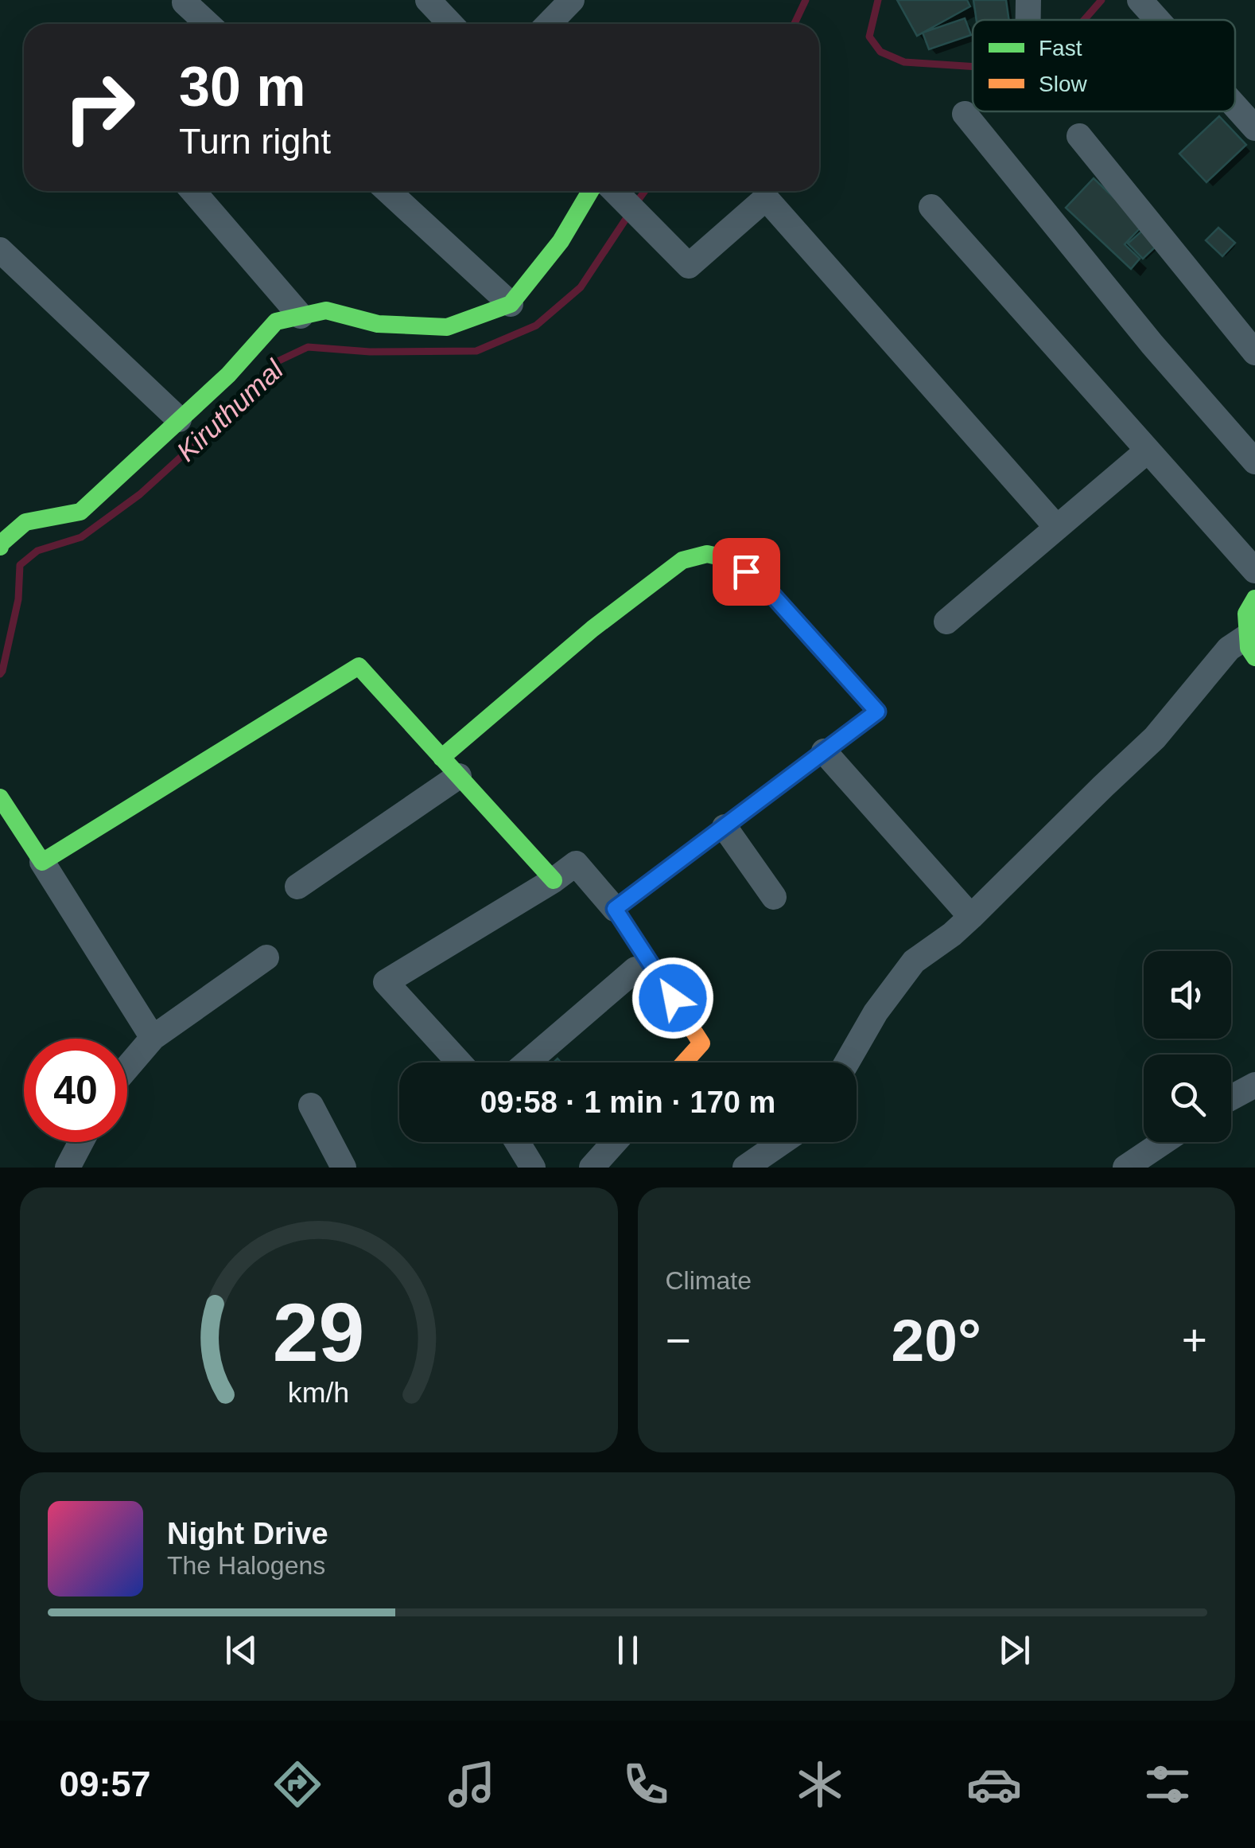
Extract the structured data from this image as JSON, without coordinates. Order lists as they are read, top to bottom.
{
  "water": ["Kiruthumal"],
  "legend": ["Fast", "Slow"],
  "page": {
    "turn": ["30 m", "Turn right"],
    "limit": "40",
    "trip": "09:58 · 1 min · 170 m",
    "tile": "Climate",
    "heat": ["−", "20°", "+"],
    "song": ["Night Drive", "The Halogens"],
    "tabs": "09:57",
    "gauge": ["29", "km/h"]
  }
}
